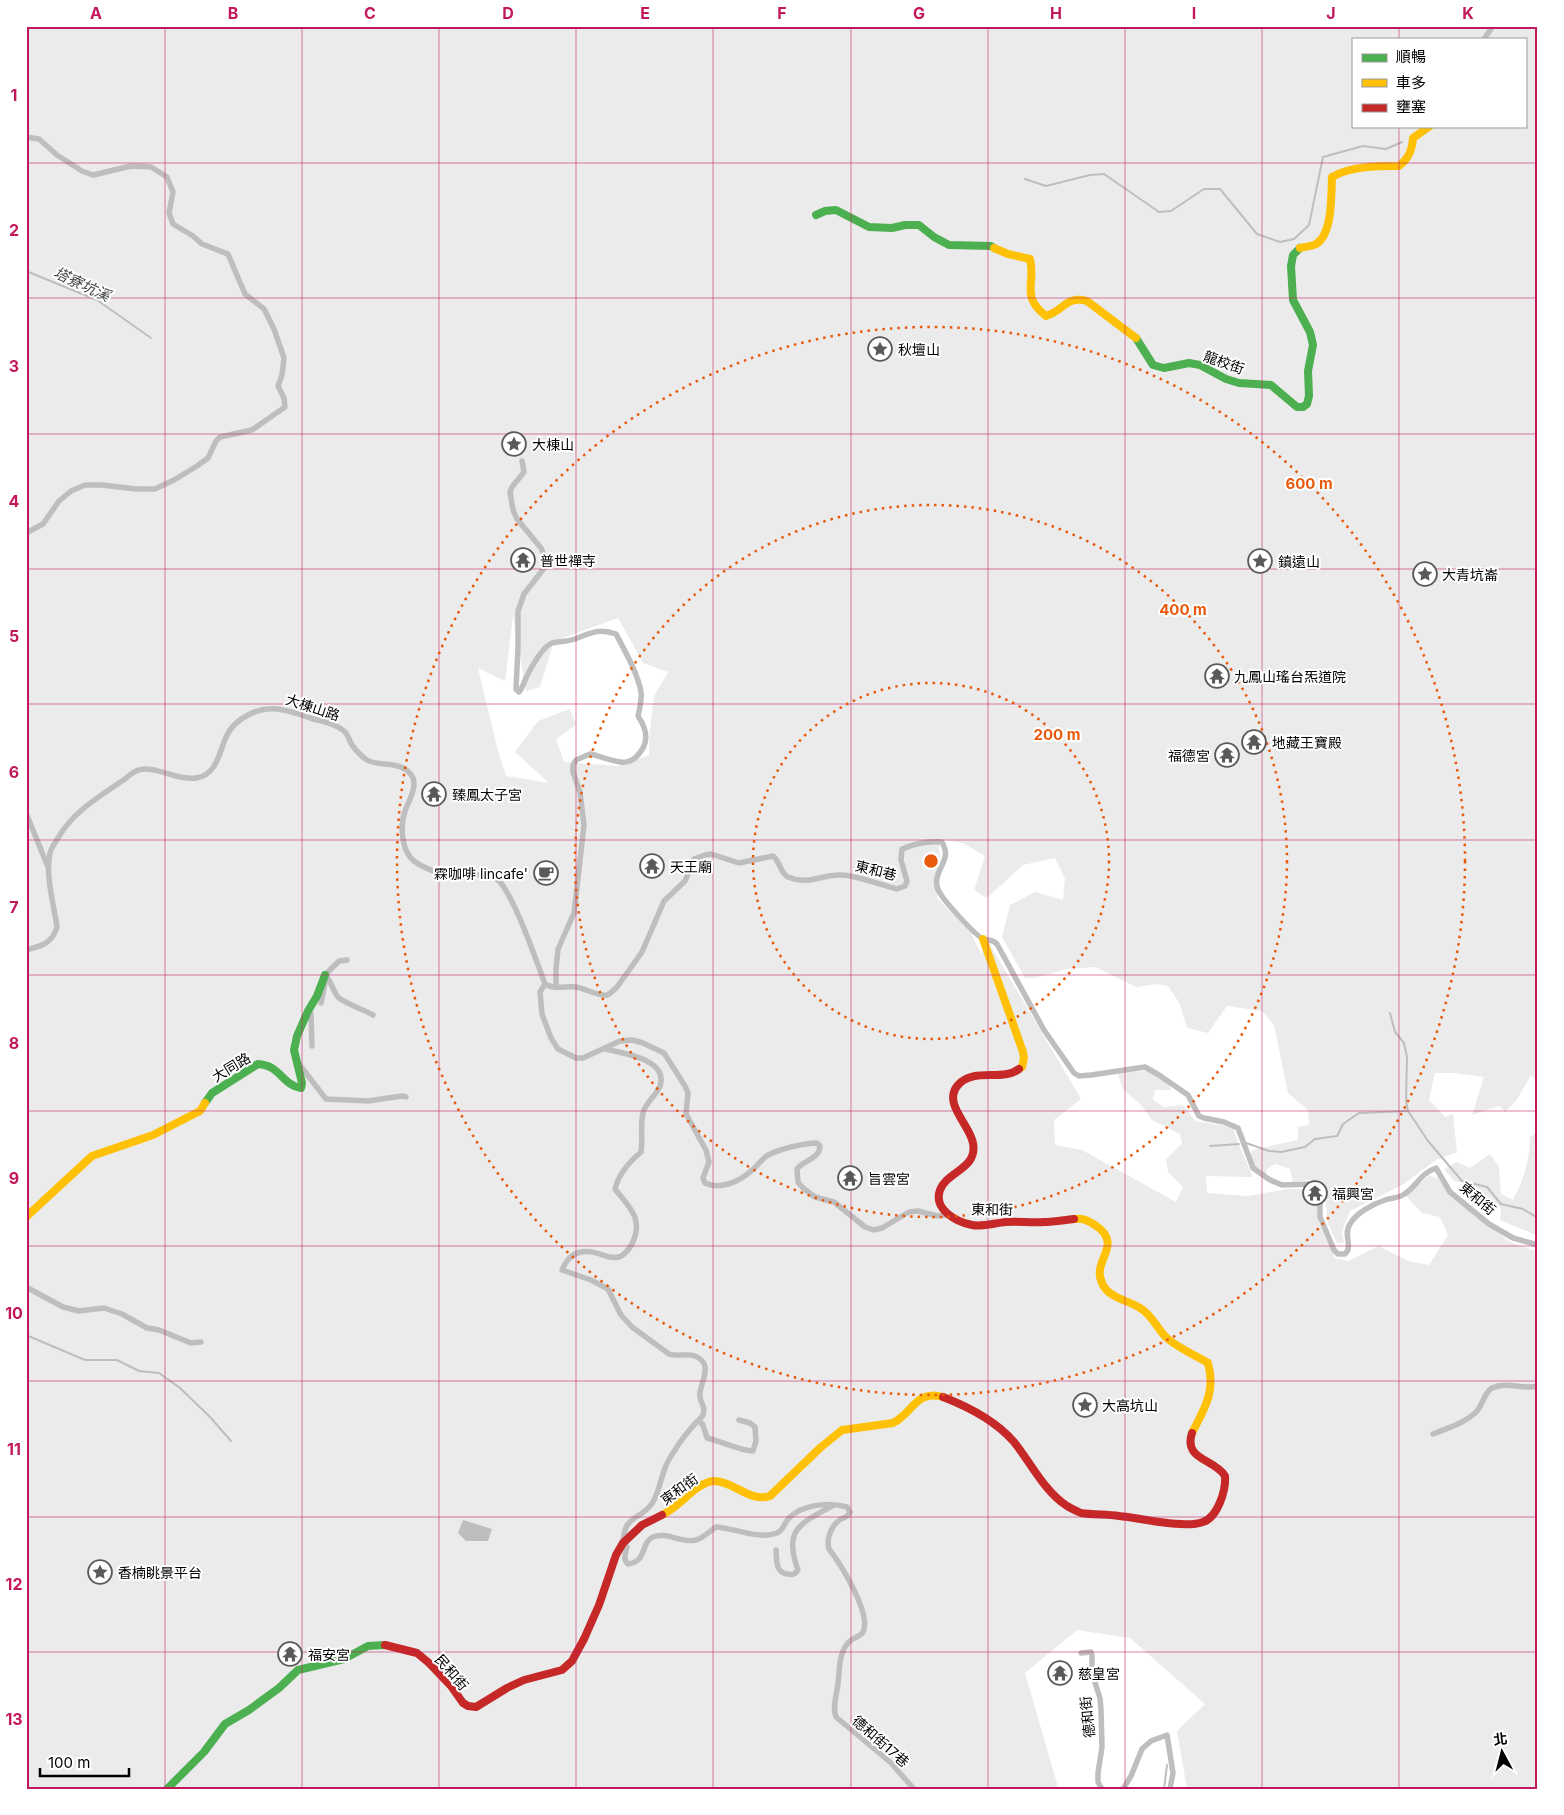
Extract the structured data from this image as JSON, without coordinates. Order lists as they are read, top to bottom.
{
  "streets": {
    "street": [
      "龍校街",
      "大棟山路",
      "東和巷",
      "大同路",
      "東和街",
      "民和街",
      "德和街",
      "德和街17巷"
    ]
  },
  "crossings": [
    ["東和巷", "東和街"],
    ["東和街", "民和街"]
  ],
  "water": ["塔寮坑溪"],
  "places": {
    "place": [
      "秋壇山",
      "大棟山",
      "鎮遠山",
      "大青坑崙",
      "大高坑山",
      "香楠眺景平台"
    ],
    "temple": [
      "普世禪寺",
      "九鳳山瑤台炁道院",
      "地藏王寶殿",
      "福德宮",
      "臻鳳太子宮",
      "天王廟",
      "旨雲宮",
      "福興宮",
      "福安宮",
      "慈皇宮"
    ],
    "cafe": ["霖咖啡 lincafe'"]
  },
  "legend": ["順暢", "車多", "壅塞"],
  "scale_bar": "100 m",
  "north": "top",
  "grid": {
    "columns": [
      "A",
      "B",
      "C",
      "D",
      "E",
      "F",
      "G",
      "H",
      "I",
      "J",
      "K"
    ],
    "rows": [
      "1",
      "2",
      "3",
      "4",
      "5",
      "6",
      "7",
      "8",
      "9",
      "10",
      "11",
      "12",
      "13"
    ]
  },
  "rings": ["600 m", "400 m", "200 m"]
}
